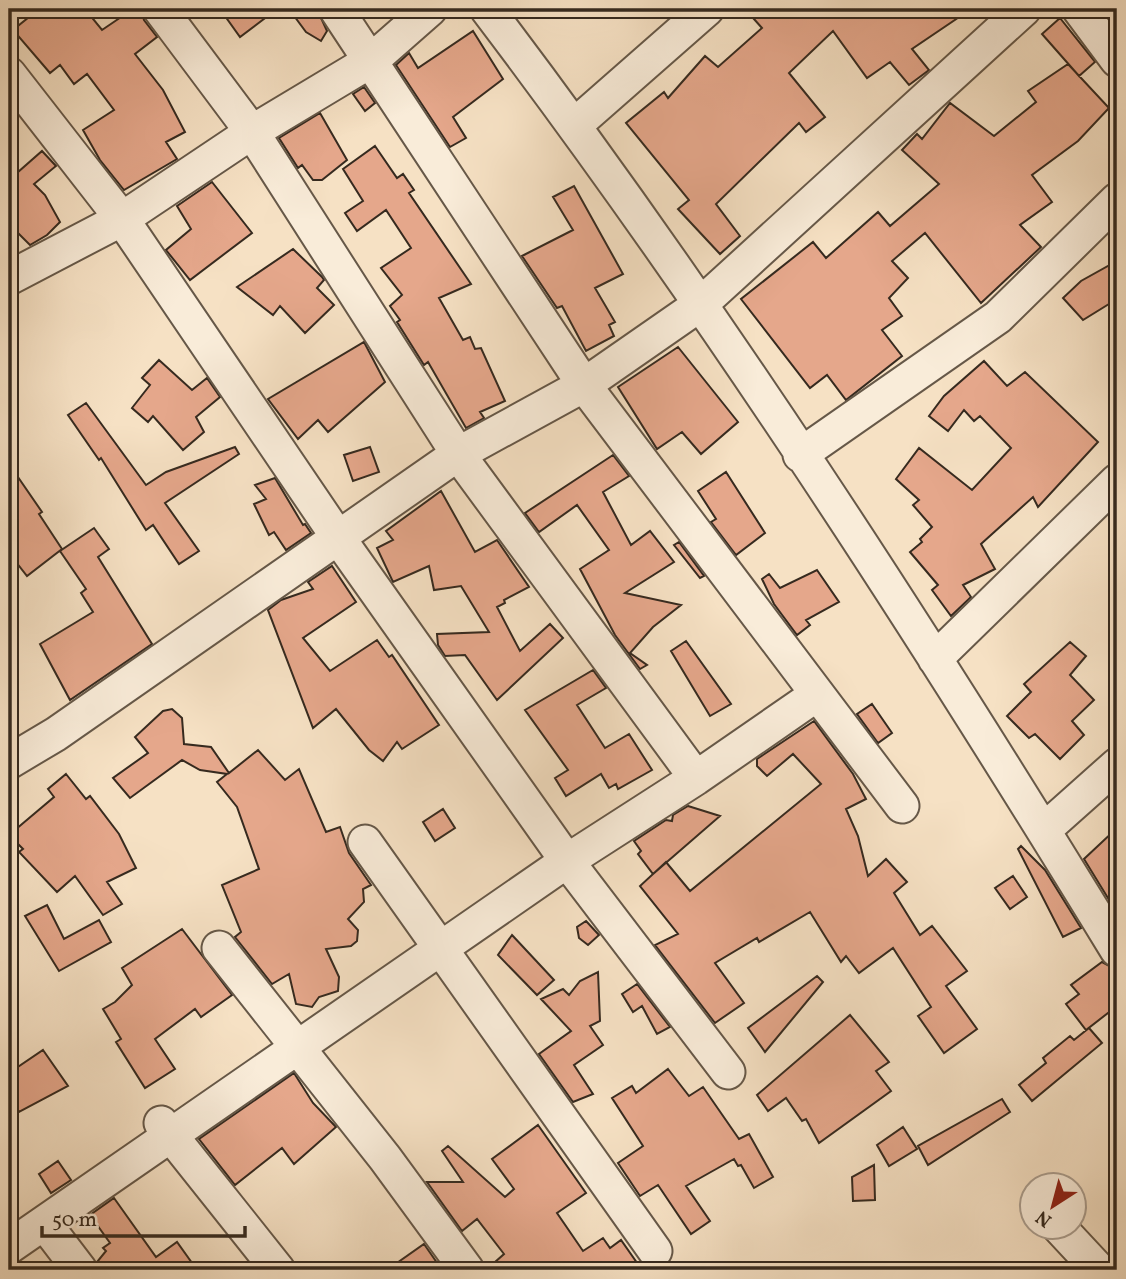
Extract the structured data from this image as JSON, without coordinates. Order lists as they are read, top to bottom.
{
  "scale_bar": "50 m",
  "north": "bottom left"
}
